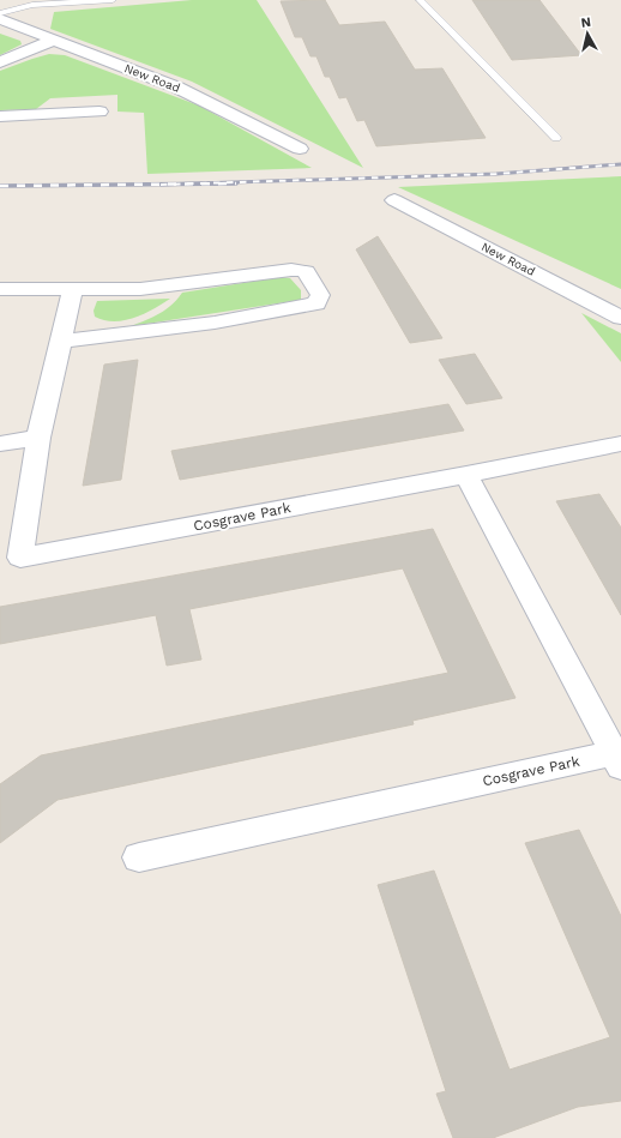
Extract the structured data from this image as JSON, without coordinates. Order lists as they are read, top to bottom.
{
  "streets": {
    "street": ["New Road", "Cosgrave Park"]
  },
  "north": "top"
}
